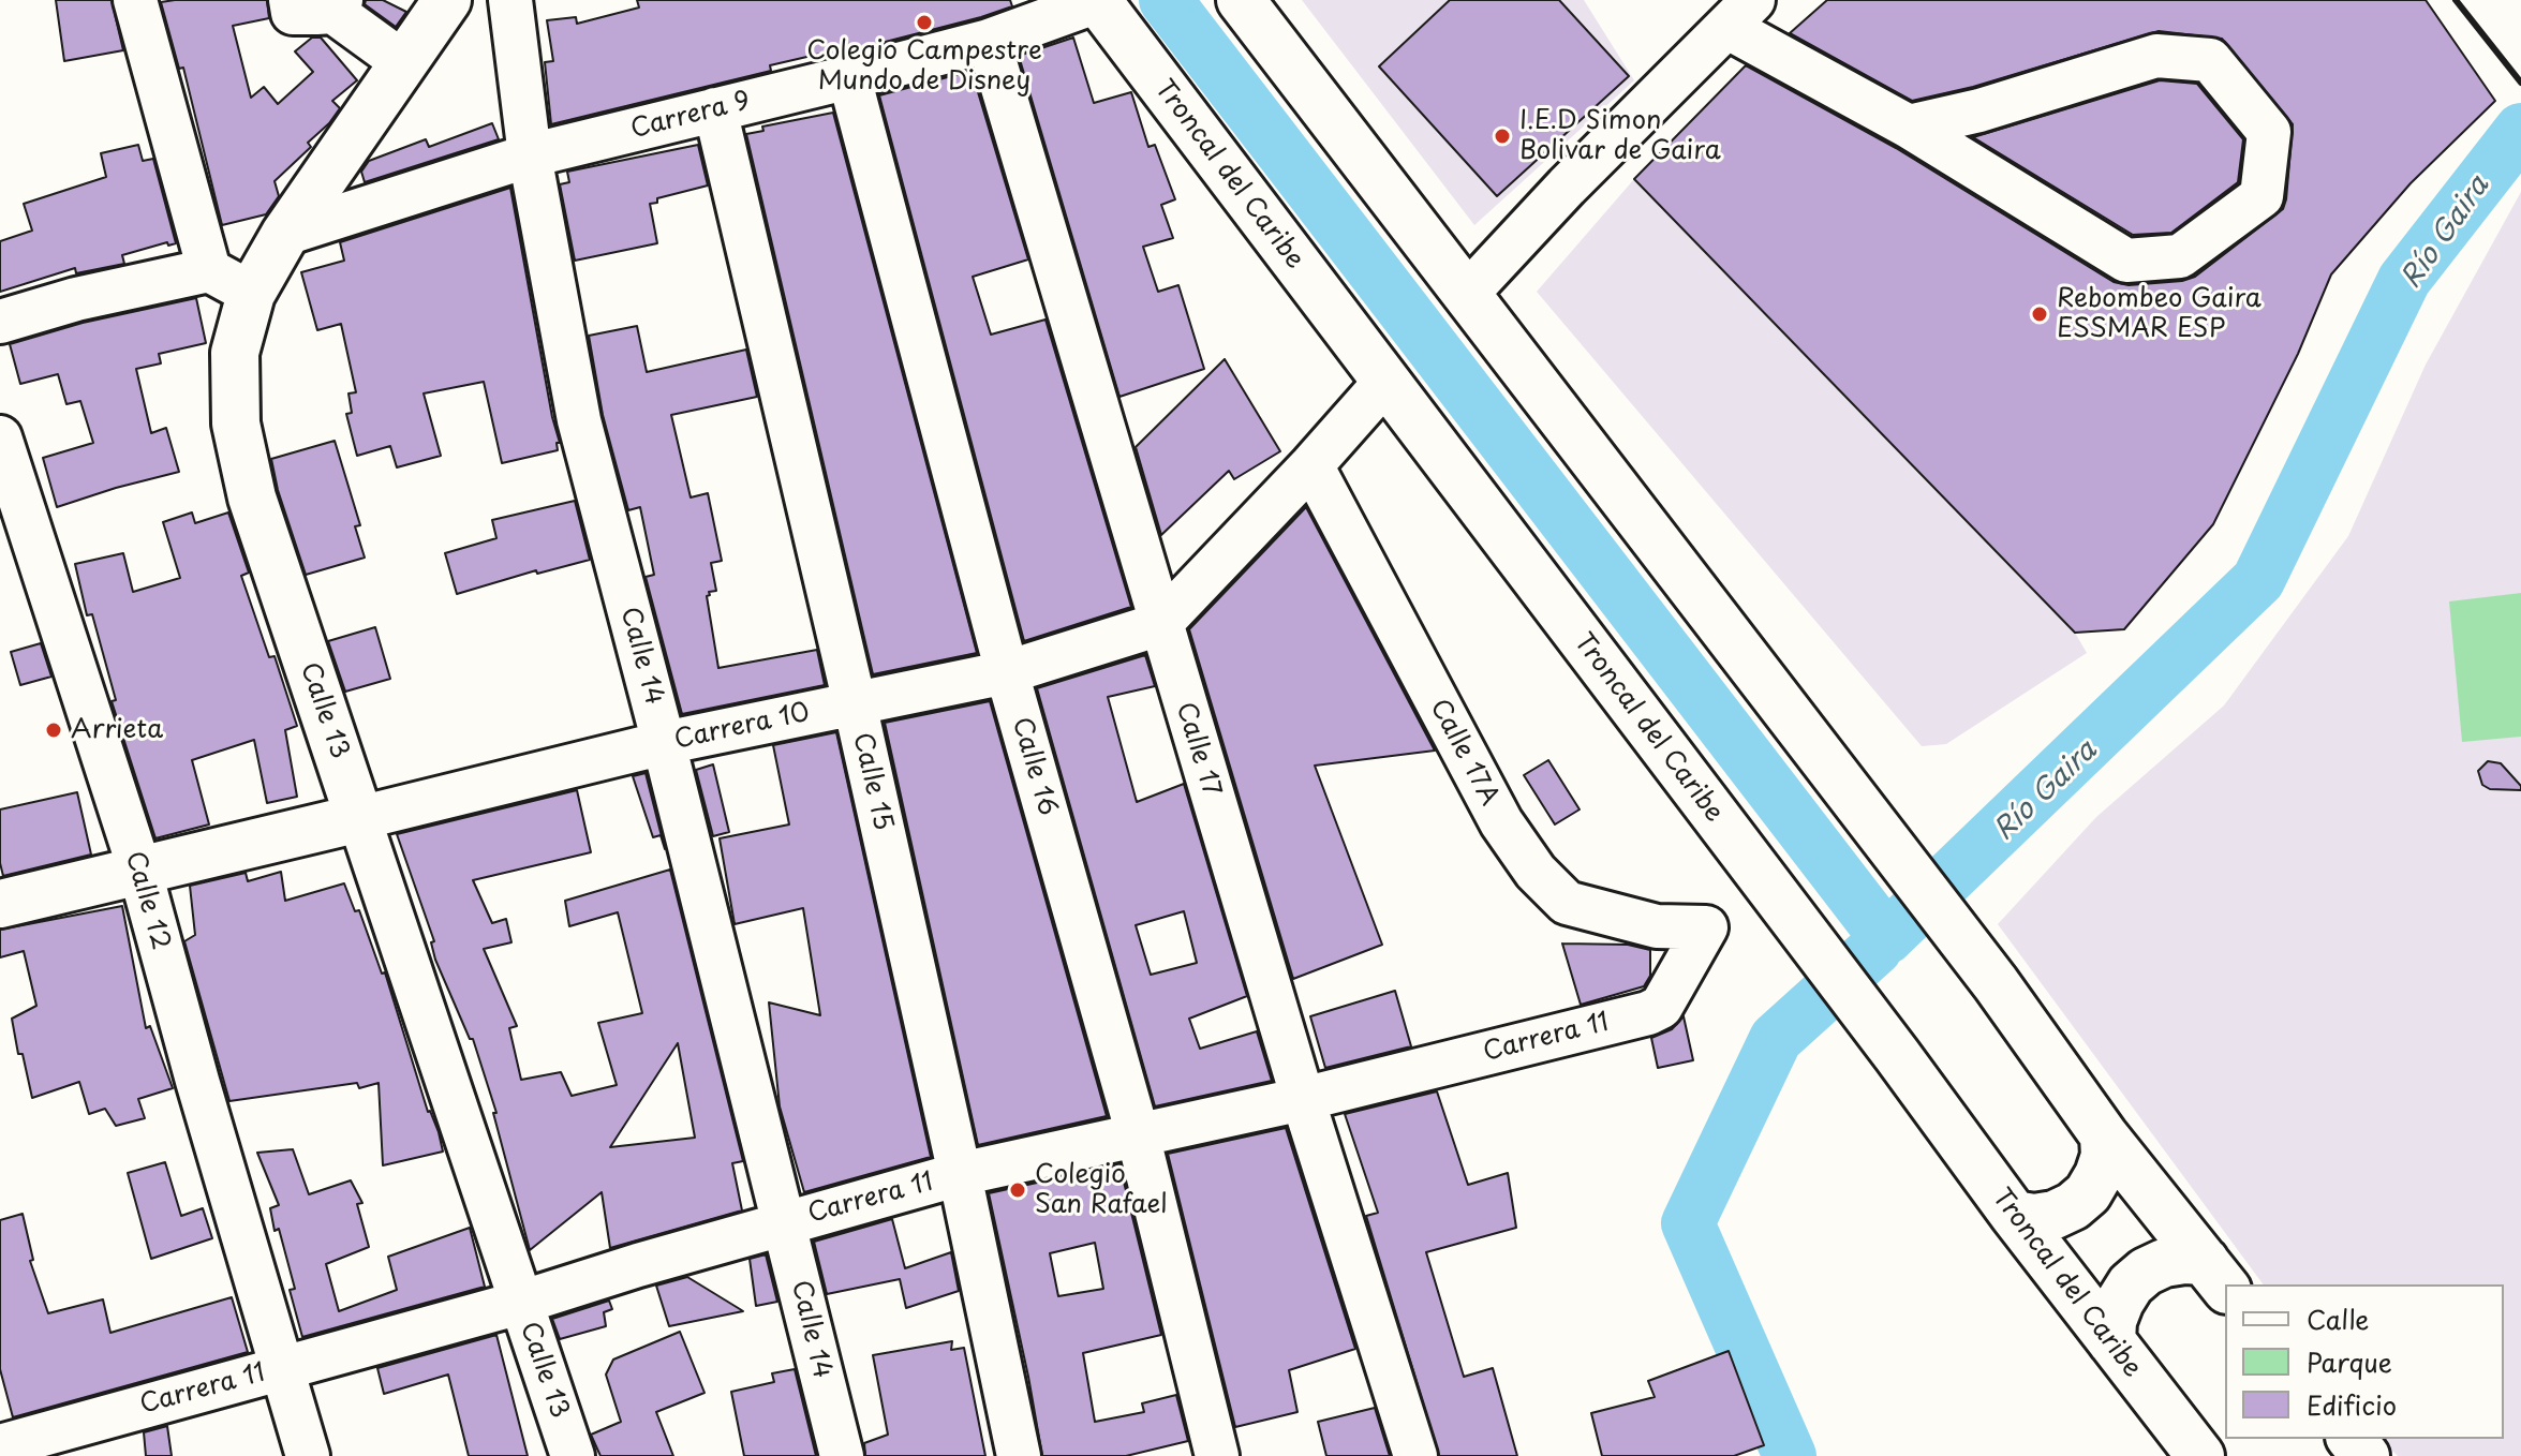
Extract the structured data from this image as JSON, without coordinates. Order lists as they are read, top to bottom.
{
  "streets": {
    "main road": ["Troncal del Caribe", "Calle 13", "Carrera 10"],
    "street": [
      "Carrera 9",
      "Calle 14",
      "Calle 17",
      "Calle 17A",
      "Calle 16",
      "Calle 15",
      "Calle 12",
      "Carrera 11"
    ]
  },
  "crossings": [
    ["Carrera 9", "Troncal del Caribe"],
    ["Carrera 9", "Calle 14"],
    ["Carrera 9", "Calle 13"],
    ["Carrera 9", "Calle 17"],
    ["Carrera 9", "Calle 16"],
    ["Carrera 9", "Calle 15"],
    ["Troncal del Caribe", "Carrera 10"],
    ["Calle 14", "Carrera 10"],
    ["Calle 14", "Carrera 11"],
    ["Calle 13", "Carrera 10"],
    ["Calle 13", "Carrera 11"],
    ["Carrera 10", "Calle 17"],
    ["Carrera 10", "Calle 17A"],
    ["Carrera 10", "Calle 16"],
    ["Carrera 10", "Calle 15"],
    ["Carrera 10", "Calle 12"],
    ["Calle 17", "Carrera 11"],
    ["Calle 17A", "Carrera 11"],
    ["Calle 16", "Carrera 11"],
    ["Calle 15", "Carrera 11"],
    ["Calle 12", "Carrera 11"]
  ],
  "water": ["Río Gaira"],
  "places": [
    "Colegio Campestre Mundo de Disney",
    "I.E.D Simon Bolivar de Gaira",
    "Rebombeo Gaira ESSMAR ESP",
    "Arrieta",
    "Colegio San Rafael"
  ],
  "legend": ["Calle", "Parque", "Edificio"]
}
